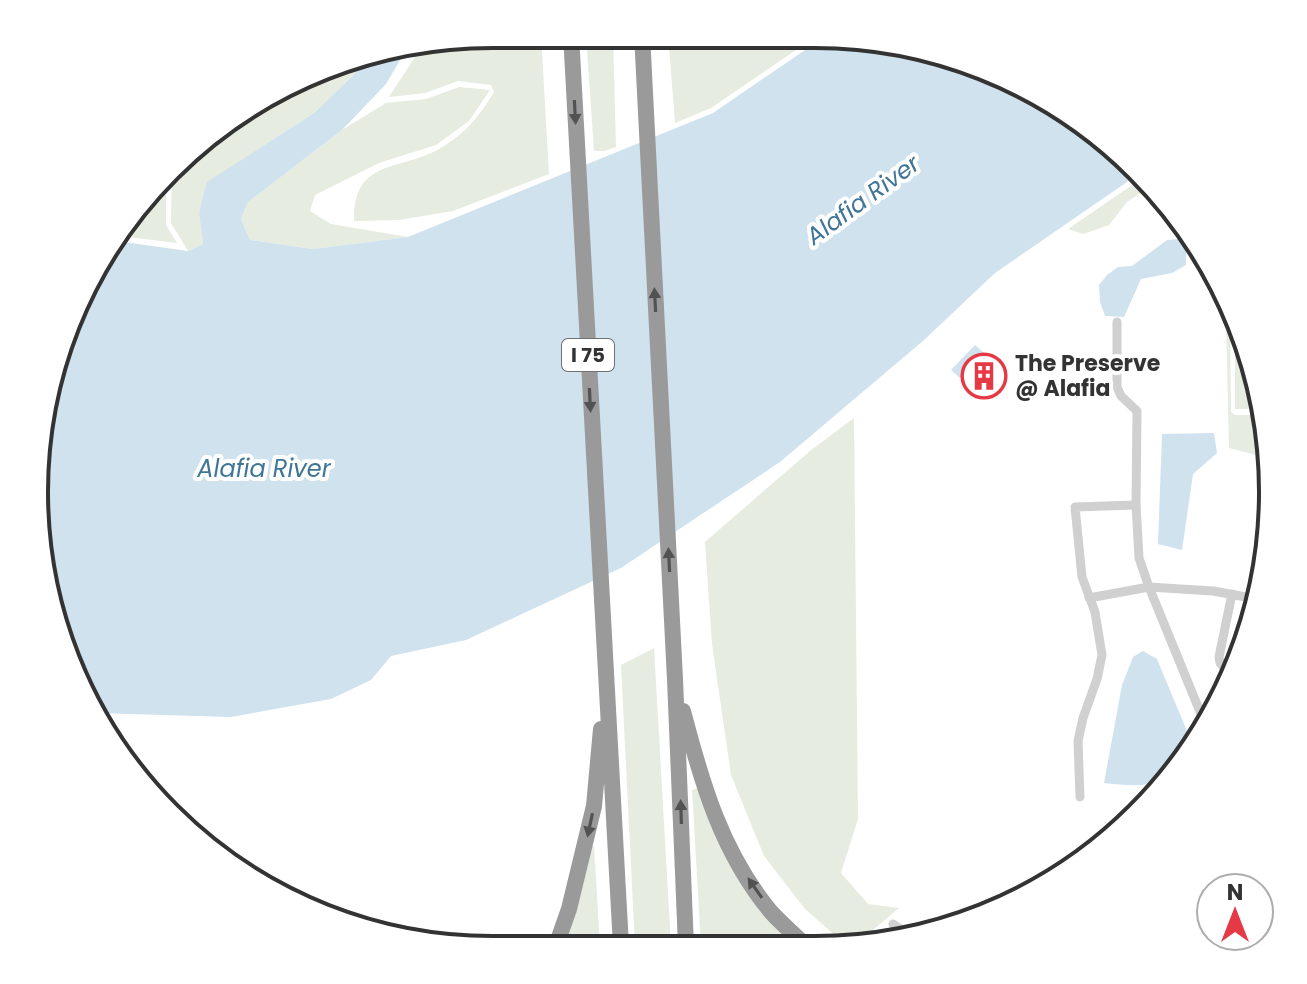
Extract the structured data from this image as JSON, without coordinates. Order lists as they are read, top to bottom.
{
  "streets": {
    "highway": ["I 75"]
  },
  "water": ["Alafia River"],
  "places": {
    "building": ["The Preserve @ Alafia"]
  },
  "north": "top"
}
